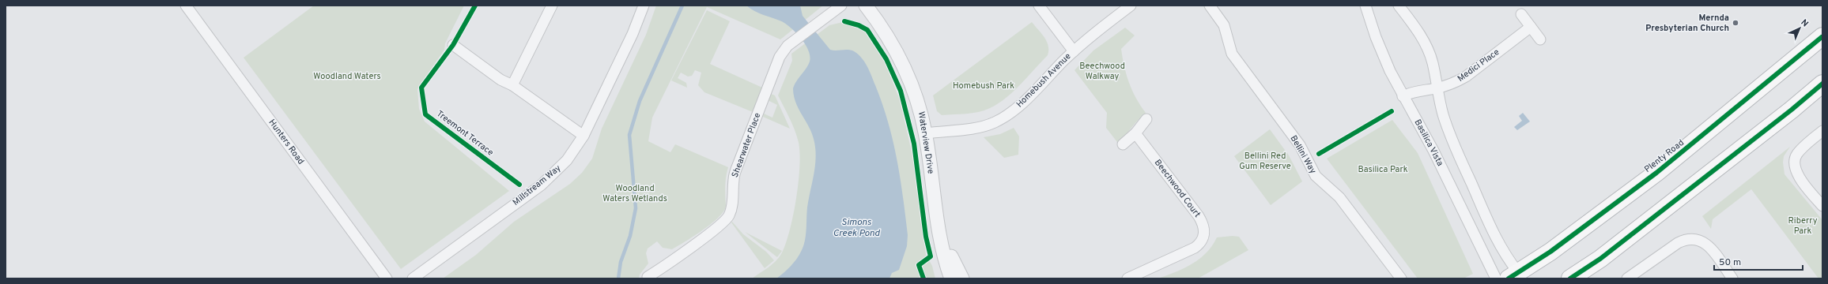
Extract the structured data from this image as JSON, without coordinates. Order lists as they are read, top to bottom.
{
  "streets": {
    "highway": ["Plenty Road"],
    "street": [
      "Medici Place",
      "Homebush Avenue",
      "Hunters Road",
      "Waterview Drive",
      "Basilica Vista",
      "Shearwater Place",
      "Bellini Way",
      "Millstream Way",
      "Beechwood Court"
    ],
    "cycle path": ["Treemont Terrace"]
  },
  "crossings": [
    ["Medici Place", "Basilica Vista"],
    ["Homebush Avenue", "Waterview Drive"]
  ],
  "water": ["Simons Creek Pond"],
  "parks": [
    "Beechwood Walkway",
    "Woodland Waters",
    "Homebush Park",
    "Bellini Red Gum Reserve",
    "Basilica Park",
    "Woodland Waters Wetlands",
    "Riberry Park"
  ],
  "places": ["Mernda Presbyterian Church"],
  "scale_bar": "50 m",
  "north": "top right"
}
